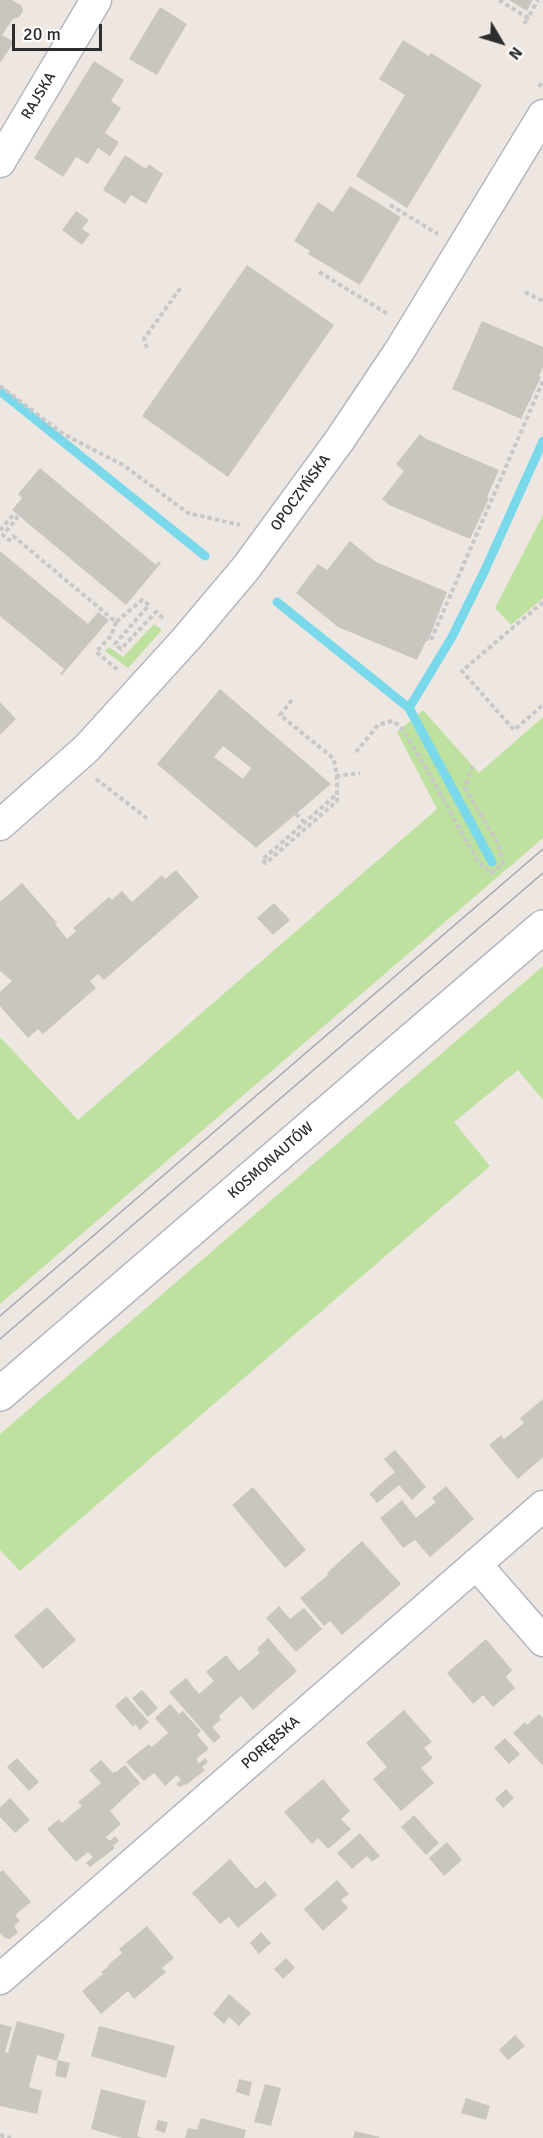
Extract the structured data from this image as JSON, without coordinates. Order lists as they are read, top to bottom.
{
  "streets": {
    "main road": ["KOSMONAUTÓW"],
    "street": ["RAJSKA", "OPOCZYŃSKA", "PORĘBSKA"]
  },
  "scale_bar": "20 m",
  "north": "bottom right"
}
